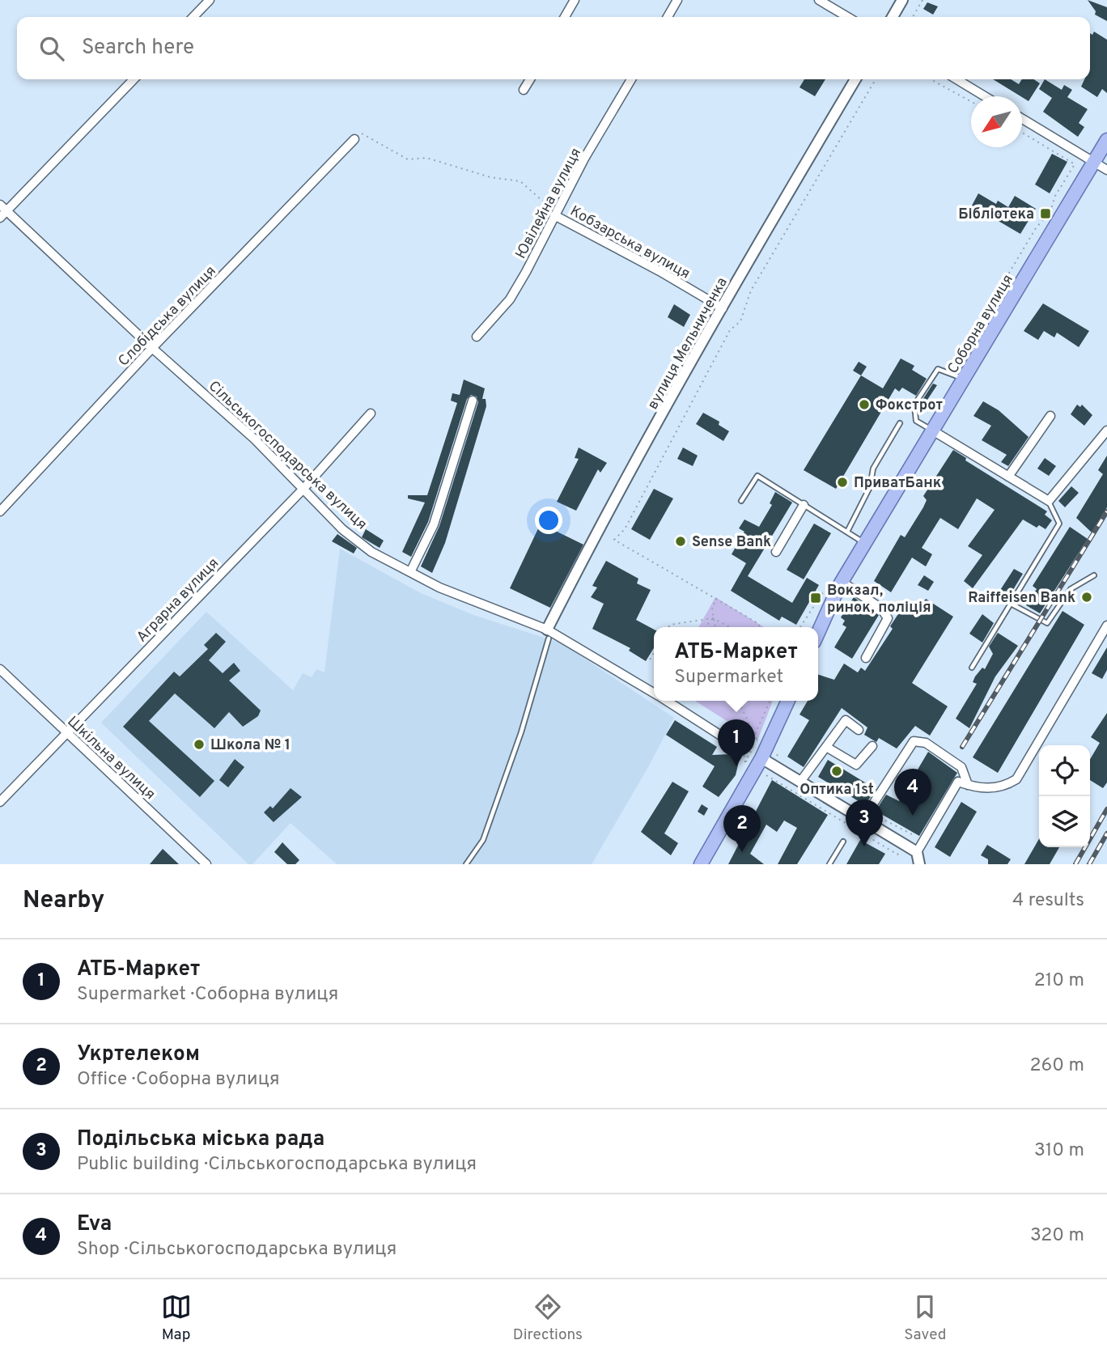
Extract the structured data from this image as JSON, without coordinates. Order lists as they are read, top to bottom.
{
  "streets": {
    "main road": ["Соборна вулиця"],
    "street": [
      "Ювілейна вулиця",
      "Кобзарська вулиця",
      "Слобідська вулиця",
      "вулиця Мельниченка",
      "Сільськогосподарська вулиця",
      "Аграрна вулиця",
      "Шкільна вулиця"
    ]
  },
  "crossings": [
    ["Ювілейна вулиця", "Кобзарська вулиця"],
    ["Кобзарська вулиця", "вулиця Мельниченка"],
    ["Слобідська вулиця", "Сільськогосподарська вулиця"],
    ["вулиця Мельниченка", "Сільськогосподарська вулиця"],
    ["Сільськогосподарська вулиця", "Аграрна вулиця"],
    ["Аграрна вулиця", "Шкільна вулиця"]
  ],
  "places": {
    "transit": ["Бібліотека", "Вокзал, ринок, поліція"],
    "other": [
      "Фокстрот",
      "ПриватБанк",
      "Sense Bank",
      "Raiffeisen Bank",
      "Школа № 1",
      "Оптика 1st"
    ]
  },
  "north": "bottom left",
  "page": {
    "search": "Search here",
    "popup": ["АТБ-Маркет", "Supermarket"],
    "pins": [
      "1",
      "4",
      "3",
      "2"
    ],
    "heading": ["Nearby", "4 results"],
    "list": [
      {
        "mark": "1",
        "name": "АТБ-Маркет",
        "note": "Supermarket · Соборна вулиця",
        "value": "210 m"
      },
      {
        "mark": "2",
        "name": "Укртелеком",
        "note": "Office · Соборна вулиця",
        "value": "260 m"
      },
      {
        "mark": "3",
        "name": "Подільська міська рада",
        "note": "Public building · Сільськогосподарська вулиця",
        "value": "310 m"
      },
      {
        "mark": "4",
        "name": "Eva",
        "note": "Shop · Сільськогосподарська вулиця",
        "value": "320 m"
      }
    ],
    "nav": ["Map", "Directions", "Saved"]
  }
}
